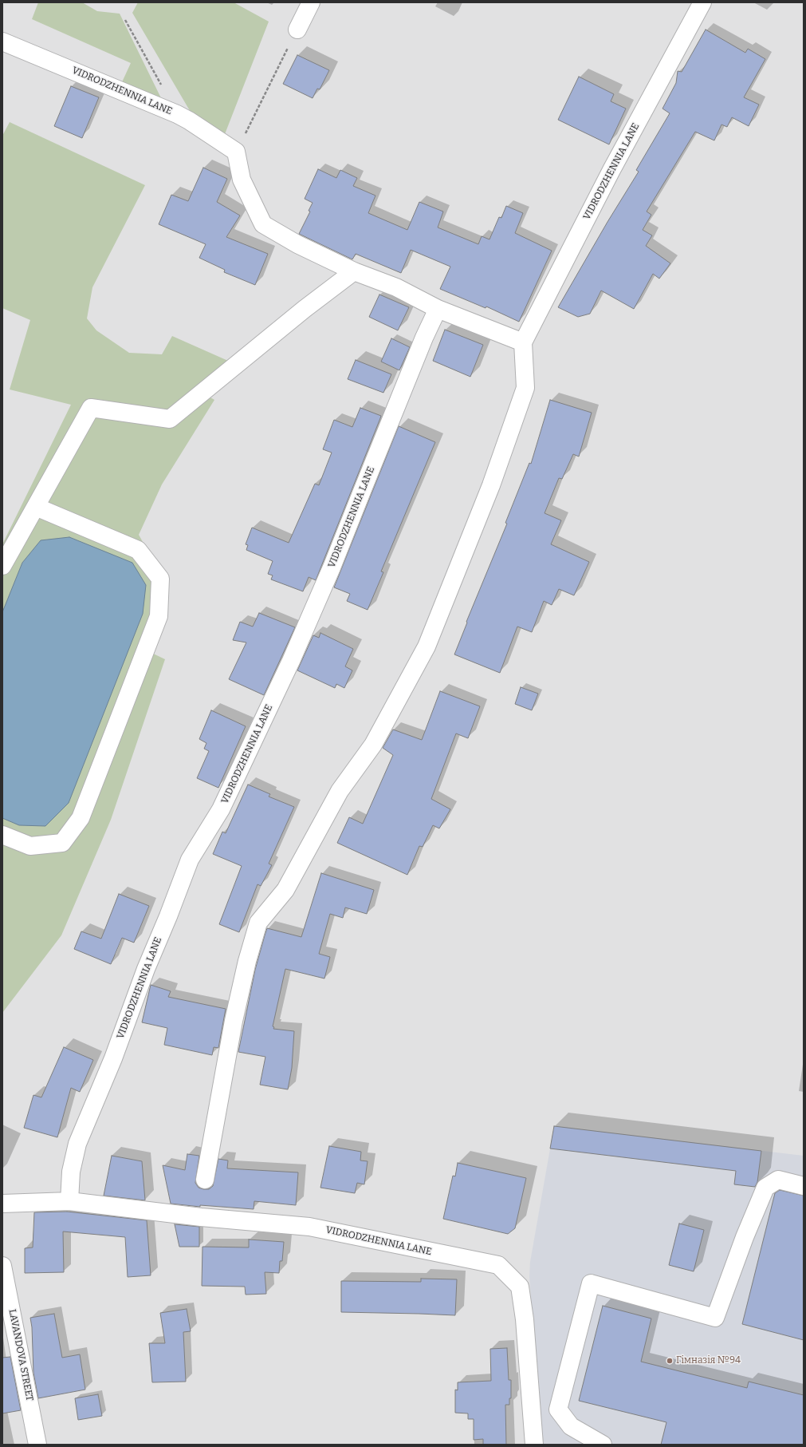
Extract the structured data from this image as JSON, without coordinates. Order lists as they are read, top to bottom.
{
  "streets": {
    "street": ["VIDRODZHENNIA LANE", "LAVANDOVA STREET"]
  },
  "places": ["Гімназія №94"]
}
